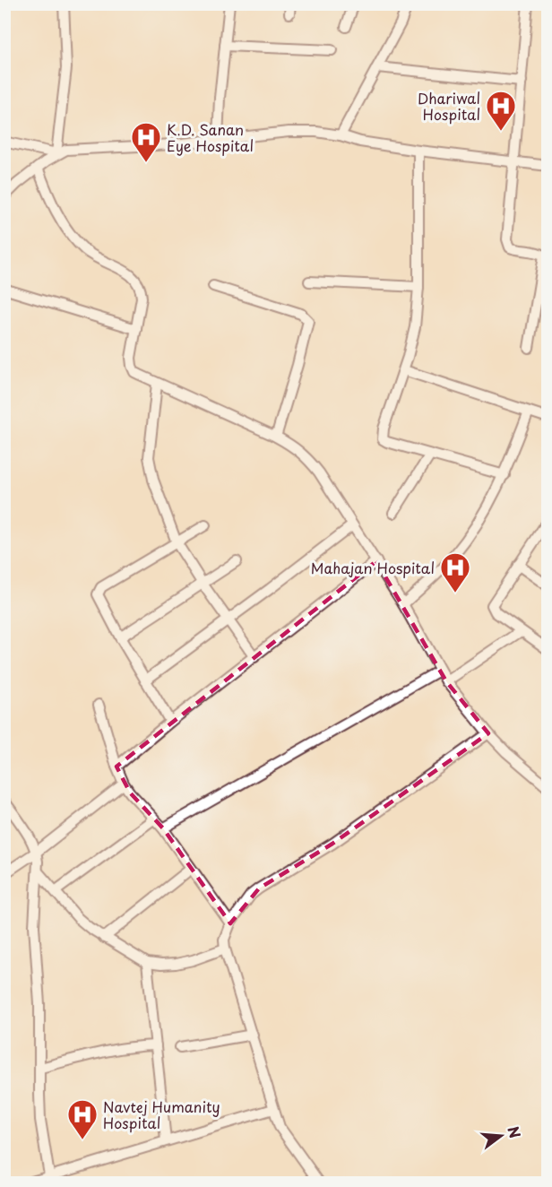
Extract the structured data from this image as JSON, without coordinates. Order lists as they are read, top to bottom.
{
  "places": {
    "hospital": [
      "Dhariwal Hospital",
      "K.D. Sanan Eye Hospital",
      "Mahajan Hospital",
      "Navtej Humanity Hospital"
    ]
  },
  "north": "right"
}
